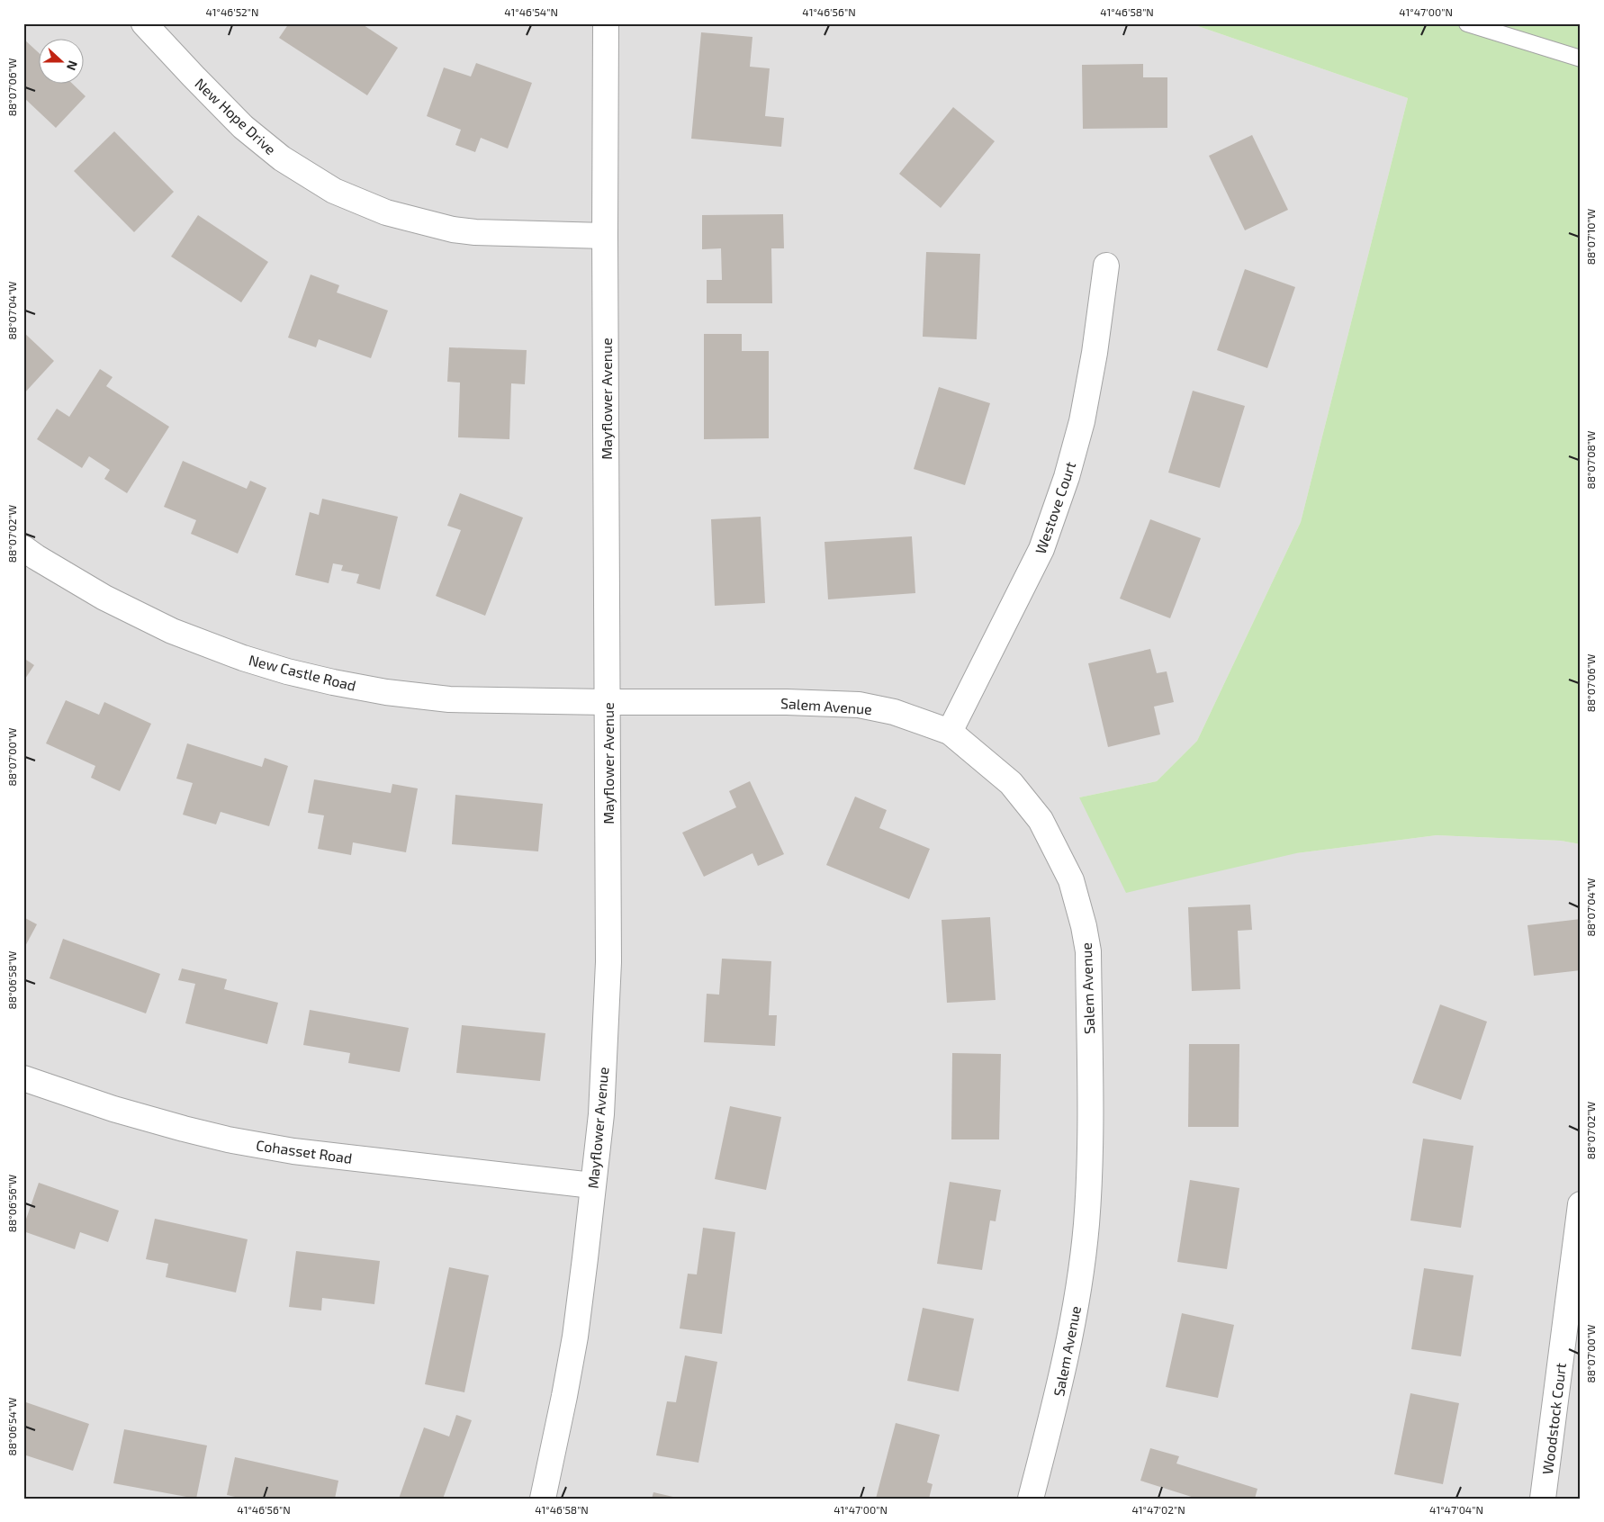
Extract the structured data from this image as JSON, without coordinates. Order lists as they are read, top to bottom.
{
  "streets": {
    "street": [
      "New Hope Drive",
      "Mayflower Avenue",
      "Westove Court",
      "New Castle Road",
      "Salem Avenue",
      "Cohasset Road",
      "Woodstock Court"
    ]
  },
  "crossings": [
    ["New Hope Drive", "Mayflower Avenue"],
    ["Mayflower Avenue", "New Castle Road"],
    ["Mayflower Avenue", "Salem Avenue"],
    ["Mayflower Avenue", "Cohasset Road"],
    ["Westove Court", "Salem Avenue"],
    ["New Castle Road", "Salem Avenue"]
  ],
  "north": "right",
  "coordinates": [
    "41°46'52\"N",
    "41°46'54\"N",
    "41°46'56\"N",
    "41°46'58\"N",
    "41°47'00\"N",
    "88°07'06\"W",
    "88°07'10\"W",
    "88°07'04\"W",
    "88°07'08\"W",
    "88°07'02\"W",
    "88°07'00\"W",
    "88°06'58\"W",
    "88°06'56\"W",
    "88°06'54\"W",
    "41°47'02\"N",
    "41°47'04\"N"
  ]
}
